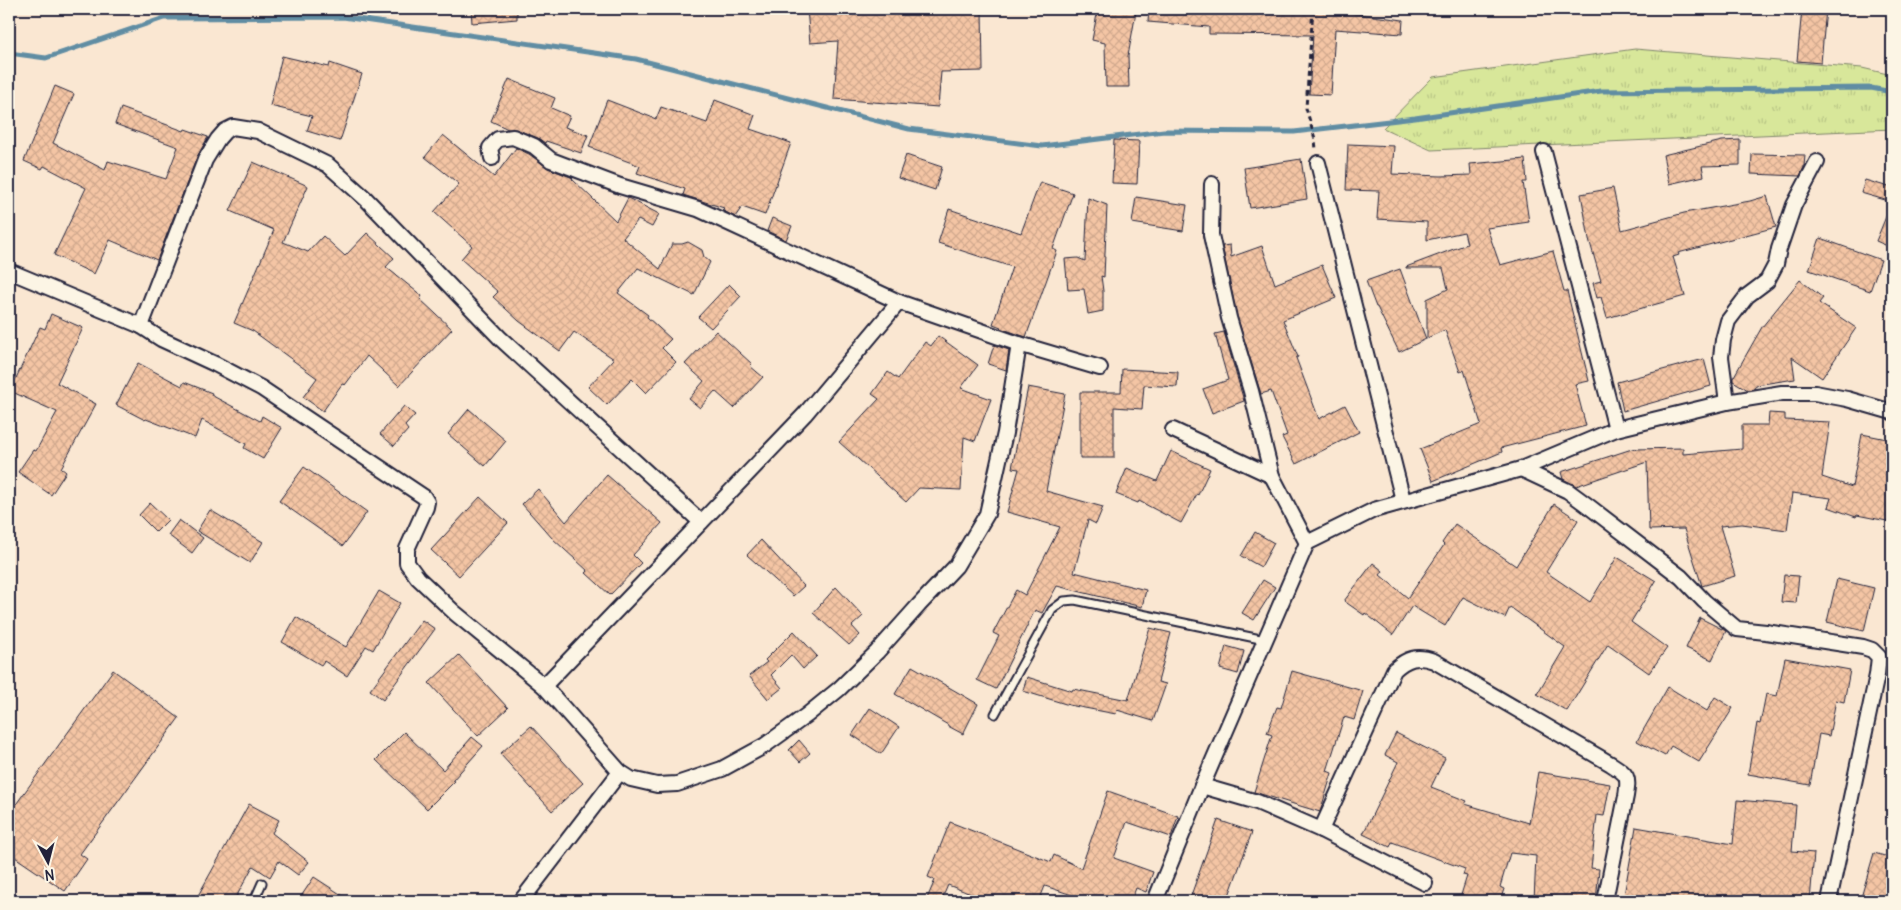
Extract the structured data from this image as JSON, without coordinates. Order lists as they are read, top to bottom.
{
  "north": "bottom"
}
